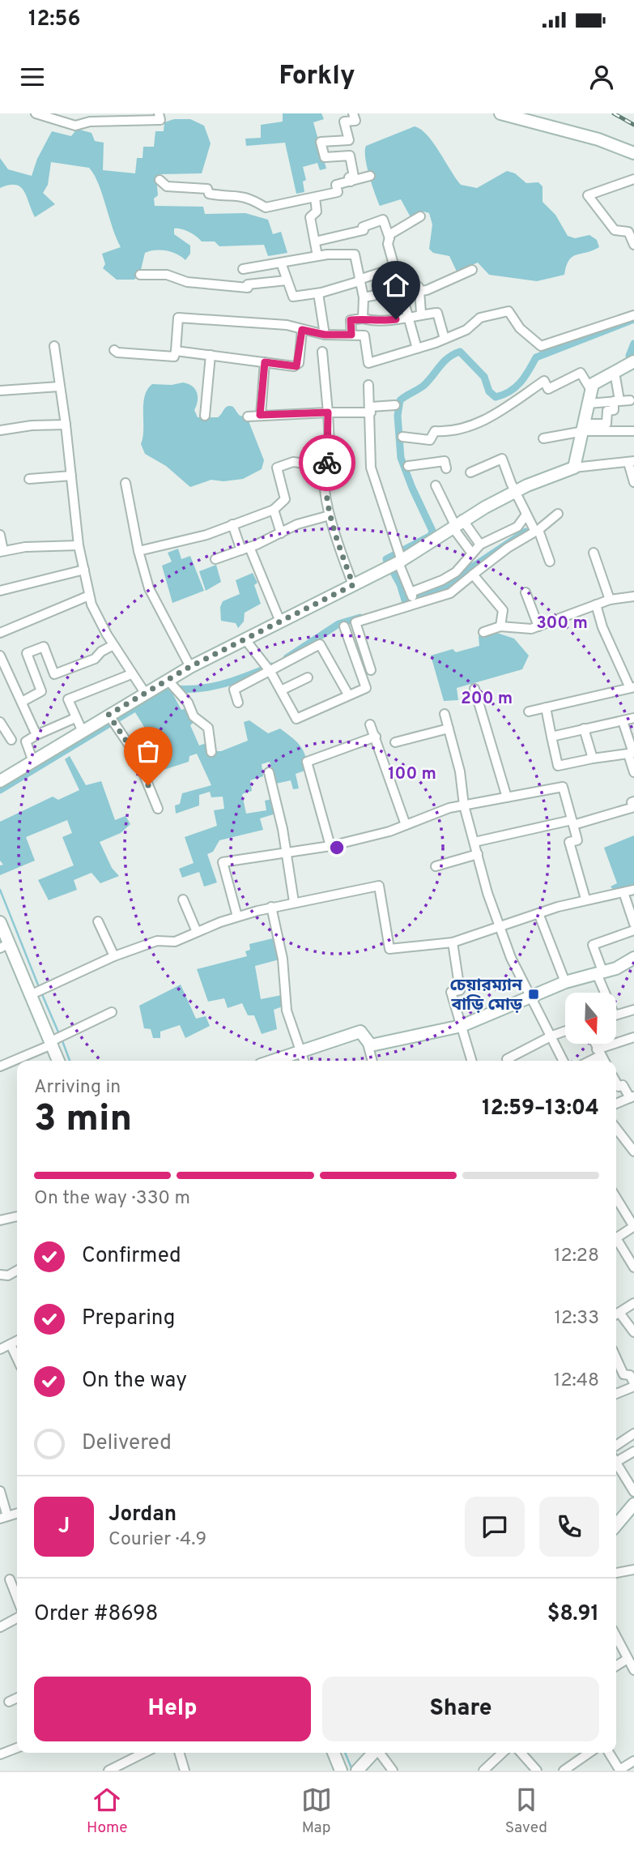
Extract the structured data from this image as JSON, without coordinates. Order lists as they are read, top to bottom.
{
  "places": {
    "transit": ["চেয়ারম্যান বাড়ি মোড়"]
  },
  "north": "bottom",
  "page": {
    "status": "12:56",
    "header": "Forkly",
    "heading": ["3 min", "Arriving in", "12:59–13:04"],
    "panel": [
      "Jordan",
      "Courier · 4.9",
      "Order #8698",
      "$8.91"
    ],
    "bar": "On the way · 330 m",
    "list": [
      ["Confirmed", "12:28"],
      ["Preparing", "12:33"],
      ["On the way", "12:48"],
      "Delivered"
    ],
    "round": "J",
    "buttons": ["Help", "Share"],
    "tabs": ["Home", "Map", "Saved"]
  },
  "rings": ["300 m", "200 m", "100 m"]
}
